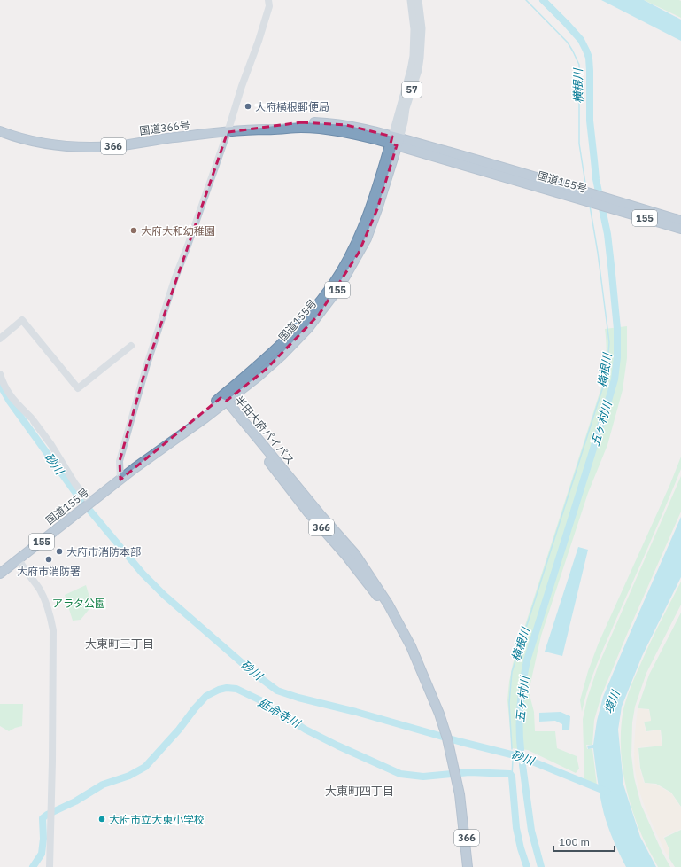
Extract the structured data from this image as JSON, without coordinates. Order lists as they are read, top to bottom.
{
  "streets": {
    "highway": [
      "国道366号",
      "366",
      "国道155号",
      "155",
      "半田大府パイパス"
    ],
    "main road": ["57"]
  },
  "crossings": [
    ["57", "国道366号"],
    ["57", "国道155号"],
    ["国道366号", "国道155号"],
    ["366", "半田大府パイパス"],
    ["国道155号", "半田大府パイパス"]
  ],
  "districts": ["大東町三丁目", "大東町四丁目"],
  "water": [
    "横根川",
    "五ヶ村川",
    "砂川",
    "境川",
    "延命寺川"
  ],
  "parks": ["アラタ公園"],
  "places": [
    "大府横根郵便局",
    "大府大和幼稚園",
    "大府市消防本部",
    "大府市消防署",
    "大府市立大東小学校"
  ],
  "scale_bar": "100 m"
}
